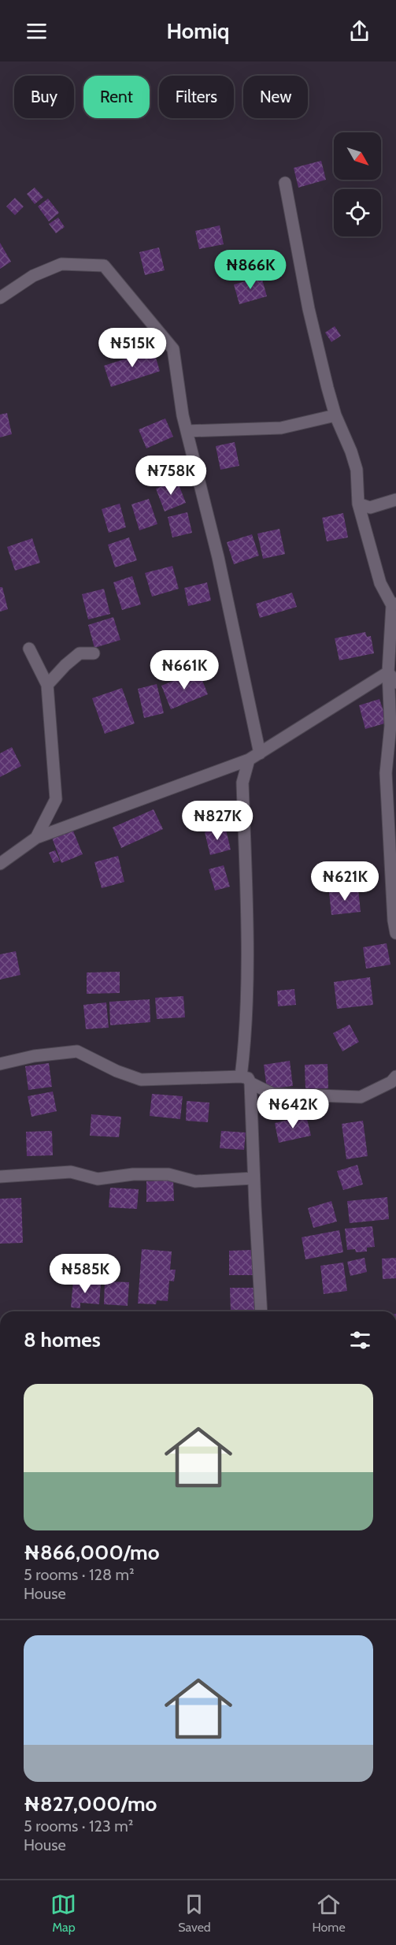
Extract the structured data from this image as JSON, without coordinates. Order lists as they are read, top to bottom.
{
  "north": "bottom right",
  "page": {
    "header": "Homiq",
    "chip": [
      "Buy",
      "Rent",
      "Filters",
      "New"
    ],
    "price": [
      "₦866K",
      "₦515K",
      "₦758K",
      "₦661K",
      "₦827K",
      "₦621K",
      "₦642K",
      "₦585K"
    ],
    "heading": "8 homes",
    "list": [
      {
        "name": "₦866,000/mo",
        "note": "5 rooms · 128 m² · House"
      },
      {
        "name": "₦827,000/mo",
        "note": "5 rooms · 123 m² · House"
      }
    ],
    "tabs": ["Map", "Saved", "Home"]
  }
}
